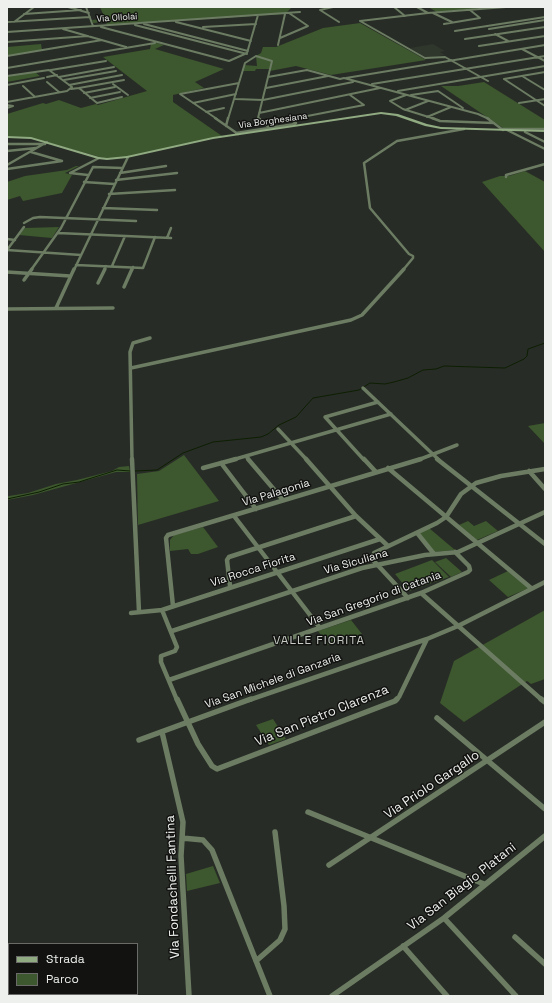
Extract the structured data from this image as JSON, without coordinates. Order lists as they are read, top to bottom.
{
  "streets": {
    "street": [
      "Via Ollolai",
      "Via Borghesiana",
      "Via Palagonia",
      "Via Siculiana",
      "Via Rocca Fiorita",
      "Via San Gregorio di Catania",
      "Via San Michele di Ganzaria",
      "Via San Pietro Clarenza",
      "Via Priolo Gargallo",
      "Via Fondachelli Fantina",
      "Via San Biagio Platani"
    ]
  },
  "crossings": [
    ["Via Palagonia", "Via Rocca Fiorita"],
    ["Via Siculiana", "Via San Gregorio di Catania"],
    ["Via San Michele di Ganzaria", "Via San Pietro Clarenza"],
    ["Via San Michele di Ganzaria", "Via Fondachelli Fantina"]
  ],
  "districts": ["VALLE FIORITA"],
  "legend": ["Strada", "Parco"]
}
